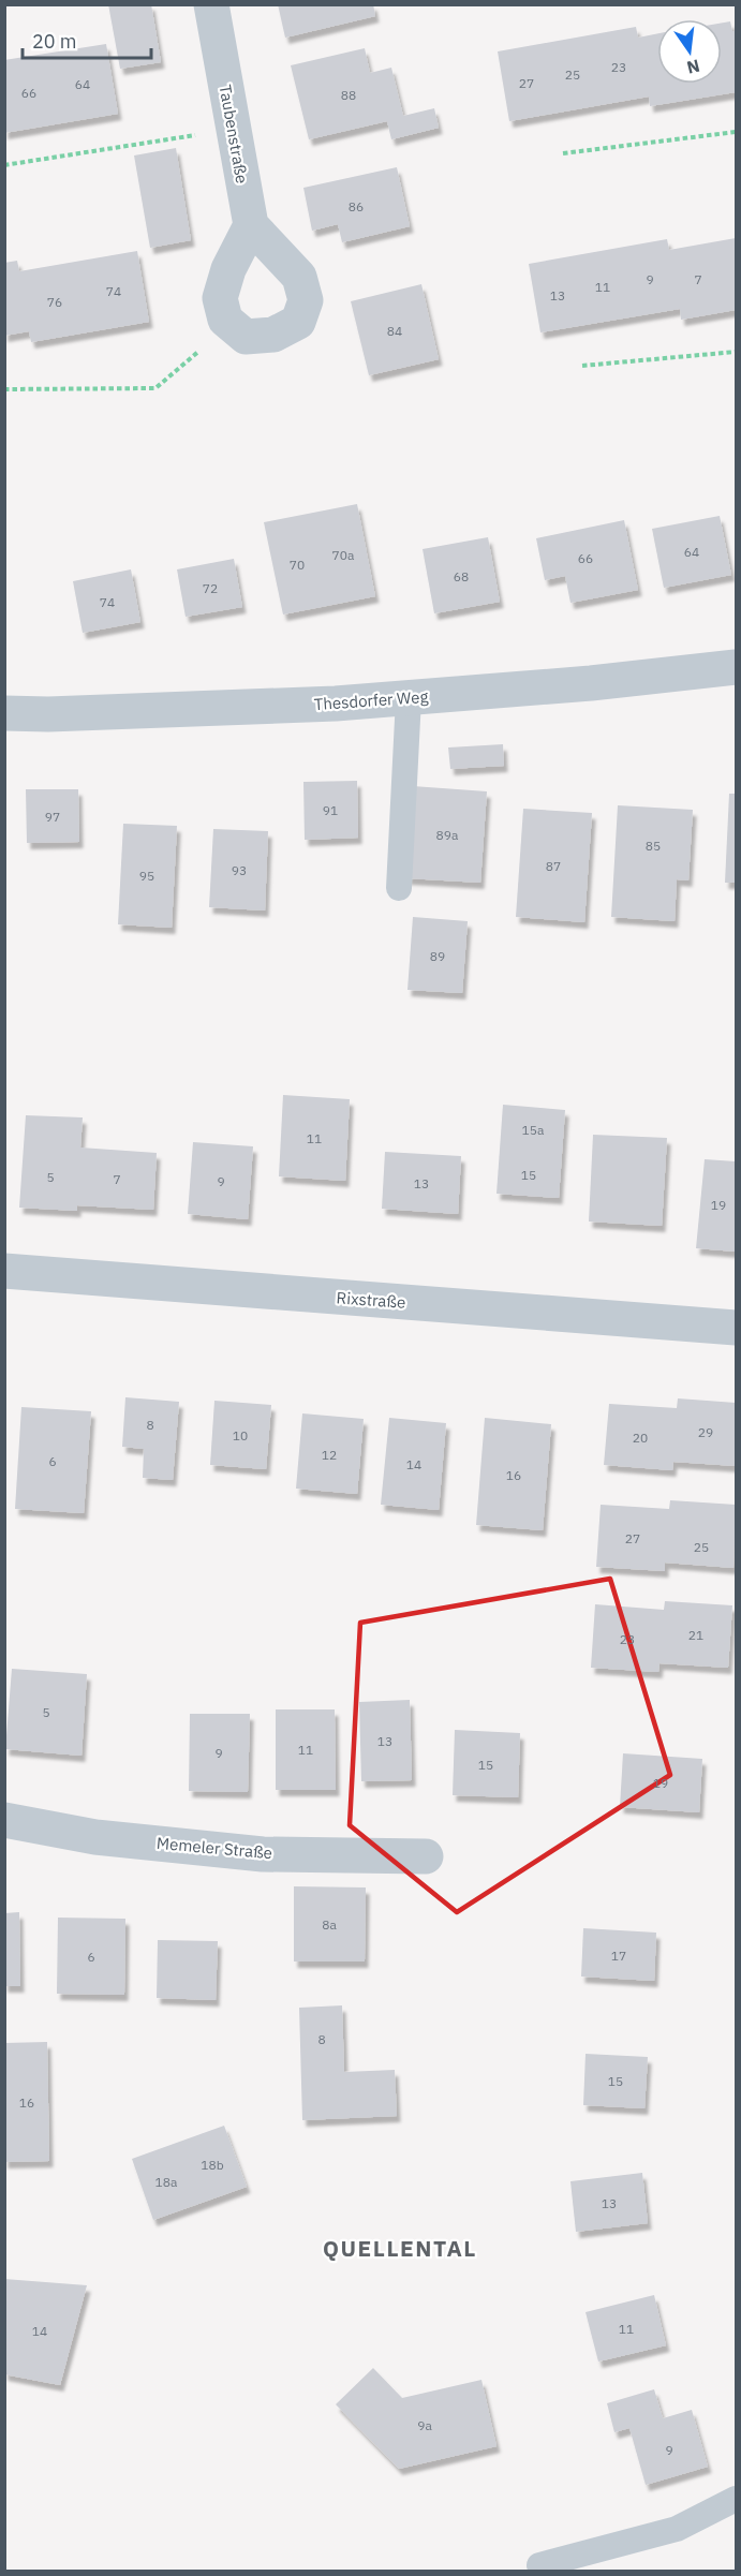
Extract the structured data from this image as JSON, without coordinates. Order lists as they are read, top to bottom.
{
  "streets": {
    "street": [
      "Taubenstraße",
      "Thesdorfer Weg",
      "Rixstraße",
      "Memeler Straße"
    ]
  },
  "districts": ["QUELLENTAL"],
  "house_numbers": [
    "23",
    "25",
    "27",
    "64",
    "66",
    "88",
    "86",
    "9",
    "7",
    "11",
    "74",
    "13",
    "76",
    "84",
    "64",
    "70a",
    "66",
    "70",
    "68",
    "72",
    "74",
    "91",
    "97",
    "89a",
    "85",
    "87",
    "93",
    "95",
    "89",
    "15a",
    "11",
    "15",
    "5",
    "7",
    "9",
    "13",
    "19",
    "8",
    "29",
    "10",
    "20",
    "12",
    "6",
    "14",
    "16",
    "27",
    "25",
    "21",
    "23",
    "5",
    "13",
    "11",
    "9",
    "15",
    "19",
    "8a",
    "17",
    "6",
    "8",
    "15",
    "16",
    "18b",
    "18a",
    "13",
    "11",
    "14",
    "9a",
    "9"
  ],
  "scale_bar": "20 m",
  "north": "bottom"
}
